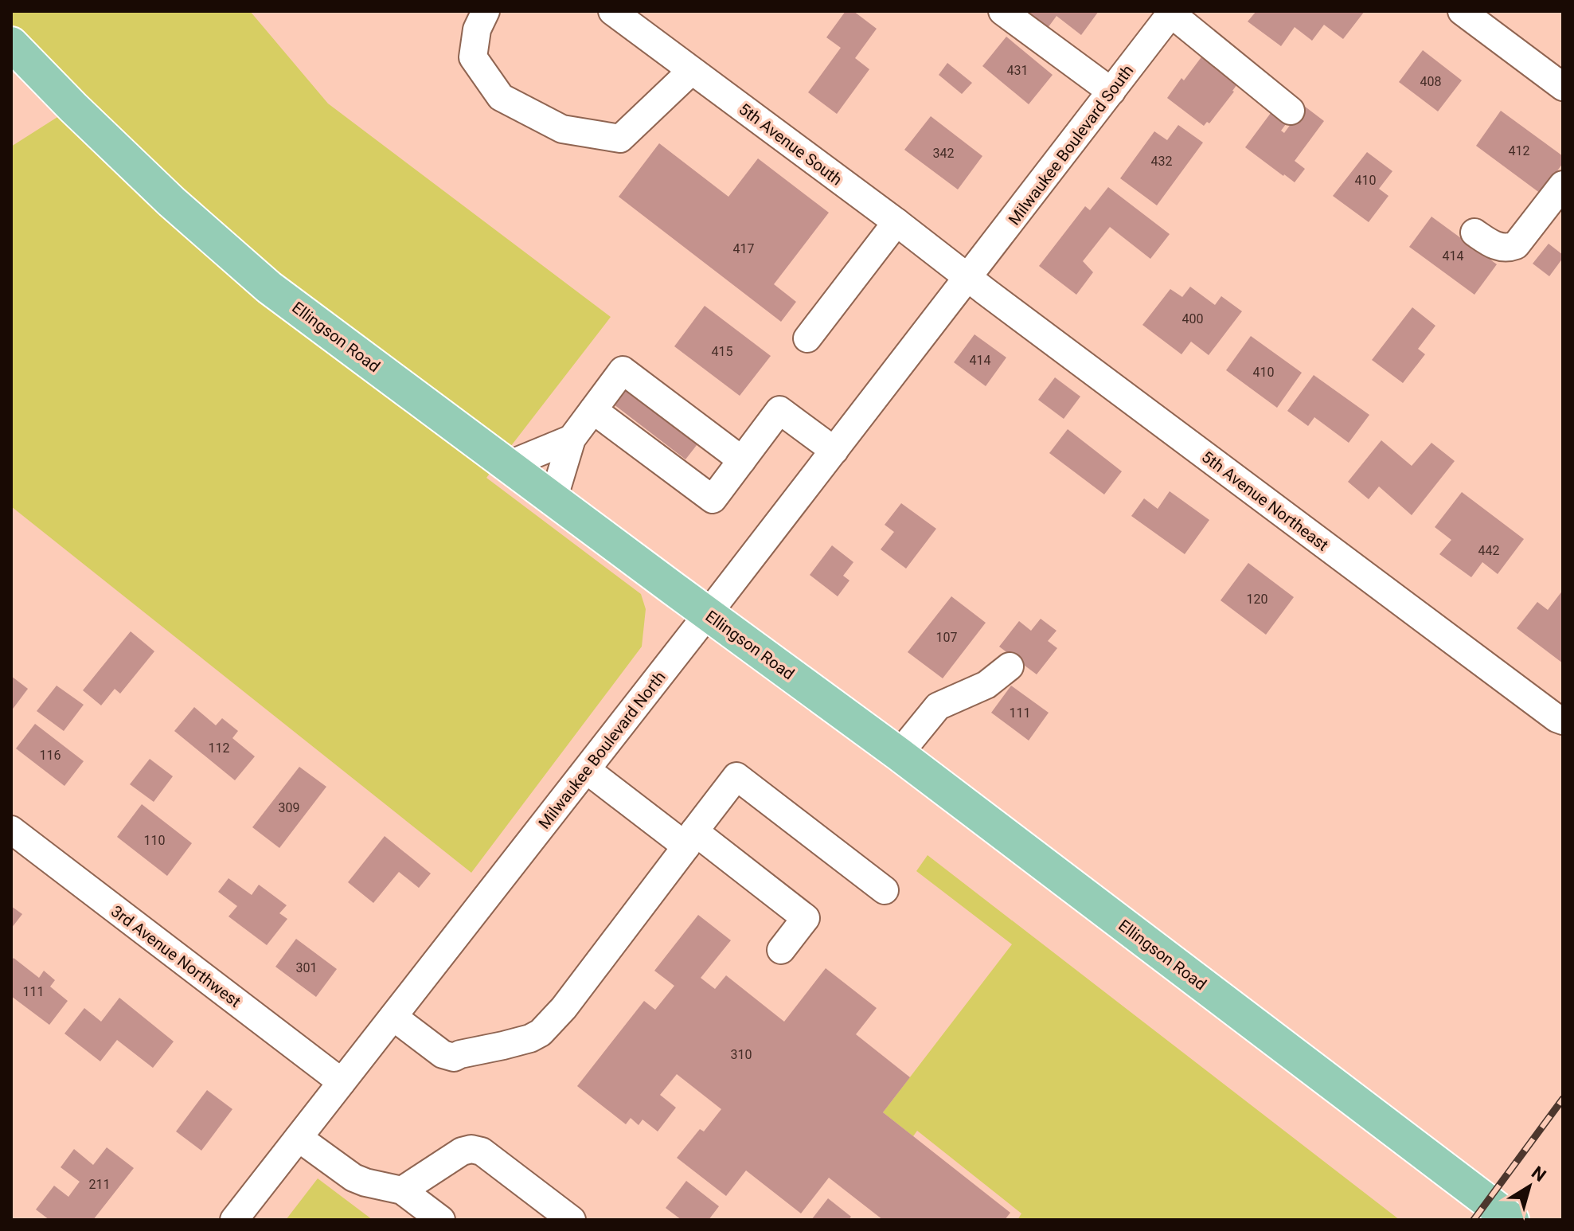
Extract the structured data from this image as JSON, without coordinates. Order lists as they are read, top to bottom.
{
  "streets": {
    "main road": ["Ellingson Road"],
    "street": [
      "5th Avenue South",
      "Milwaukee Boulevard South",
      "5th Avenue Northeast",
      "Milwaukee Boulevard North",
      "3rd Avenue Northwest"
    ]
  },
  "crossings": [
    ["5th Avenue South", "Milwaukee Boulevard South"],
    ["5th Avenue South", "5th Avenue Northeast"],
    ["5th Avenue South", "Milwaukee Boulevard North"],
    ["Milwaukee Boulevard South", "5th Avenue Northeast"],
    ["Milwaukee Boulevard South", "Milwaukee Boulevard North"],
    ["Ellingson Road", "Milwaukee Boulevard North"],
    ["5th Avenue Northeast", "Milwaukee Boulevard North"],
    ["Milwaukee Boulevard North", "3rd Avenue Northwest"]
  ],
  "house_numbers": [
    "431",
    "408",
    "412",
    "342",
    "432",
    "410",
    "417",
    "414",
    "400",
    "415",
    "414",
    "410",
    "442",
    "120",
    "107",
    "111",
    "112",
    "116",
    "309",
    "110",
    "301",
    "111",
    "310",
    "211"
  ],
  "north": "top right"
}
